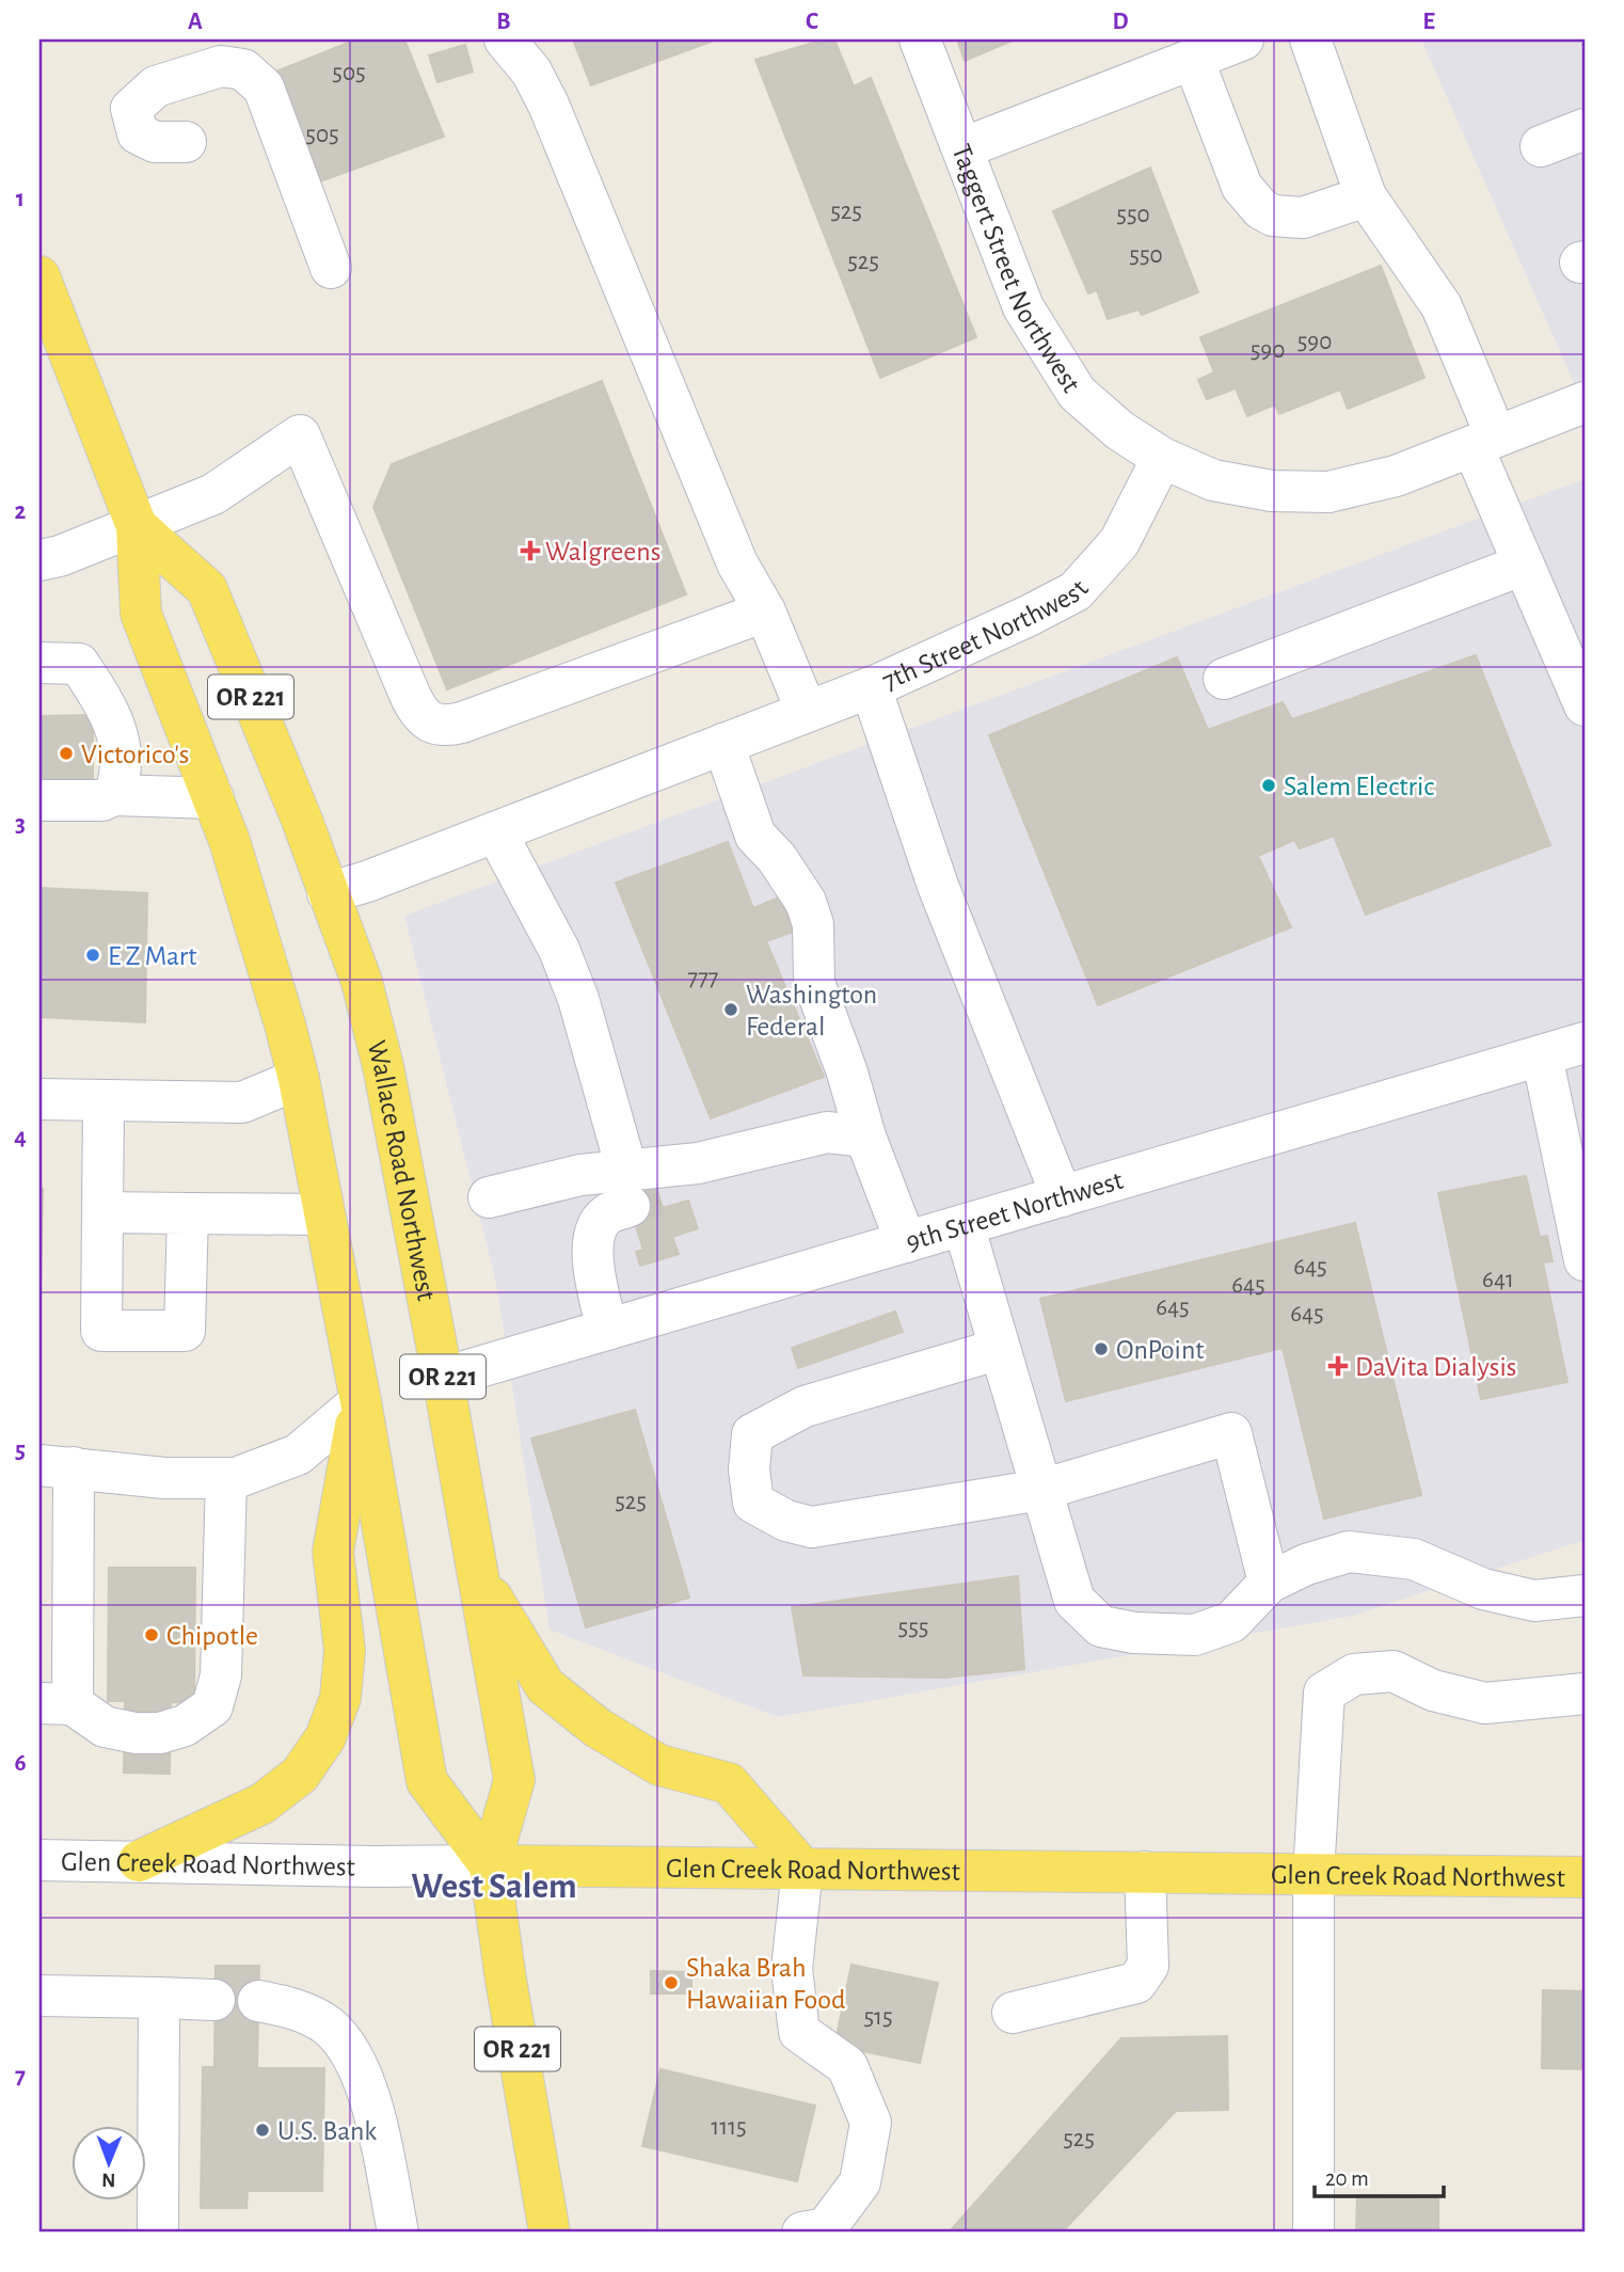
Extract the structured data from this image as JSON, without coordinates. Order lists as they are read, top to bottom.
{
  "streets": {
    "main road": ["OR 221", "Wallace Road Northwest", "Glen Creek Road Northwest"],
    "street": ["Taggert Street Northwest", "7th Street Northwest", "9th Street Northwest"]
  },
  "crossings": [
    ["Taggert Street Northwest", "7th Street Northwest"],
    ["7th Street Northwest", "Wallace Road Northwest"],
    ["Wallace Road Northwest", "9th Street Northwest"],
    ["Wallace Road Northwest", "Glen Creek Road Northwest"]
  ],
  "districts": ["West Salem"],
  "places": {
    "health": ["Walgreens", "DaVita Dialysis"],
    "other": [
      "Victorico's",
      "Salem Electric",
      "E Z Mart",
      "Washington Federal",
      "OnPoint",
      "Chipotle",
      "Shaka Brah Hawaiian Food",
      "U.S. Bank"
    ]
  },
  "house_numbers": [
    "505",
    "505",
    "525",
    "550",
    "550",
    "525",
    "590",
    "590",
    "777",
    "645",
    "641",
    "645",
    "645",
    "645",
    "525",
    "555",
    "515",
    "1115",
    "525"
  ],
  "scale_bar": "20 m",
  "north": "bottom",
  "grid": {
    "columns": [
      "A",
      "B",
      "C",
      "D",
      "E"
    ],
    "rows": [
      "1",
      "2",
      "3",
      "4",
      "5",
      "6",
      "7"
    ]
  }
}
